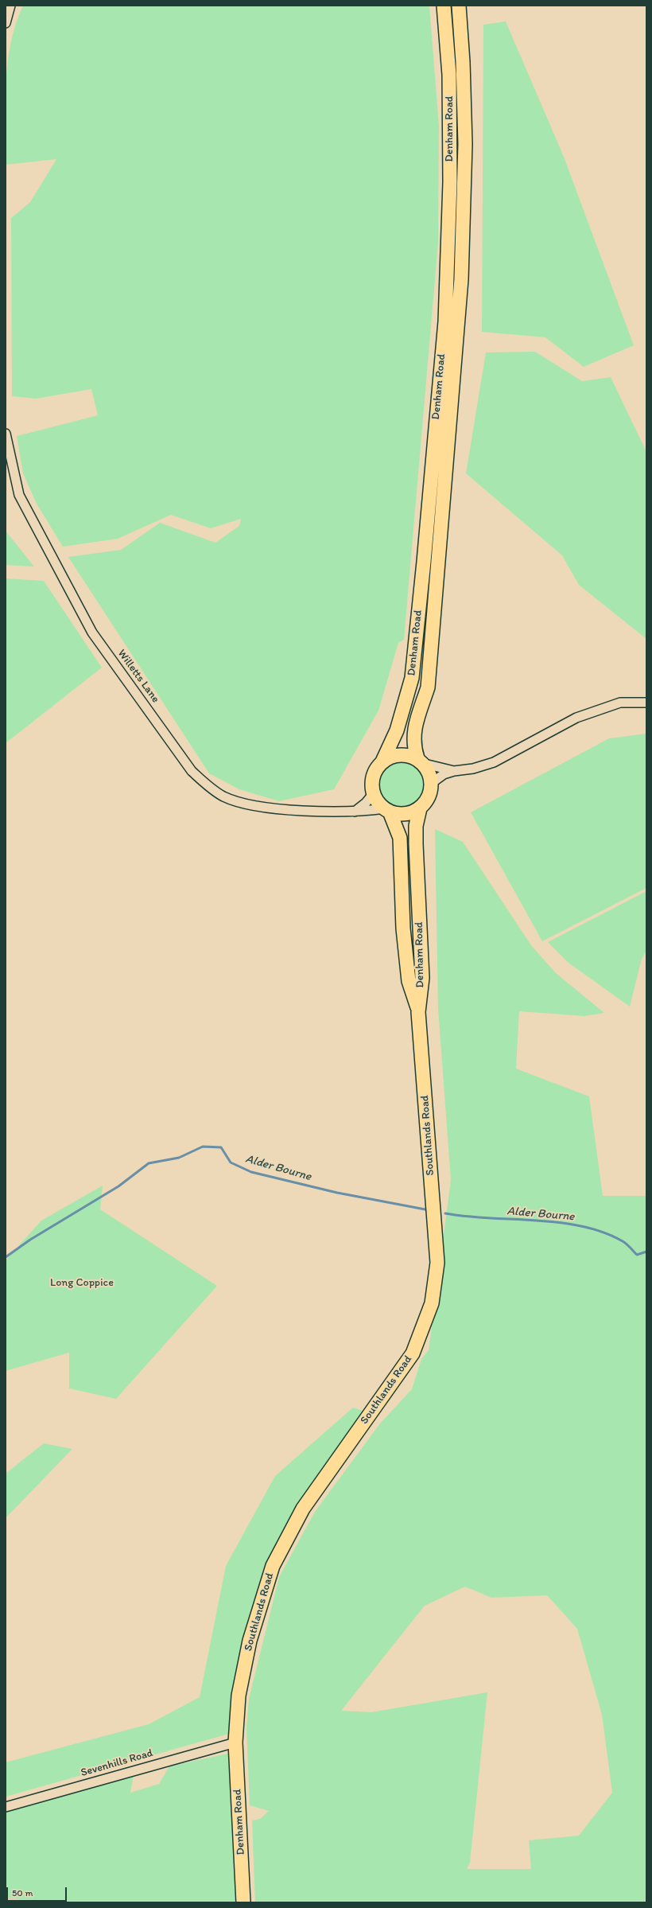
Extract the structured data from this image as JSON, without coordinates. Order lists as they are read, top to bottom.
{
  "streets": {
    "main road": ["Denham Road", "Southlands Road"],
    "street": ["Willetts Lane", "Sevenhills Road"]
  },
  "crossings": [
    ["Denham Road", "Willetts Lane"],
    ["Denham Road", "Southlands Road"],
    ["Denham Road", "Sevenhills Road"],
    ["Southlands Road", "Sevenhills Road"]
  ],
  "water": ["Alder Bourne"],
  "parks": ["Long Coppice"],
  "scale_bar": "50 m"
}
